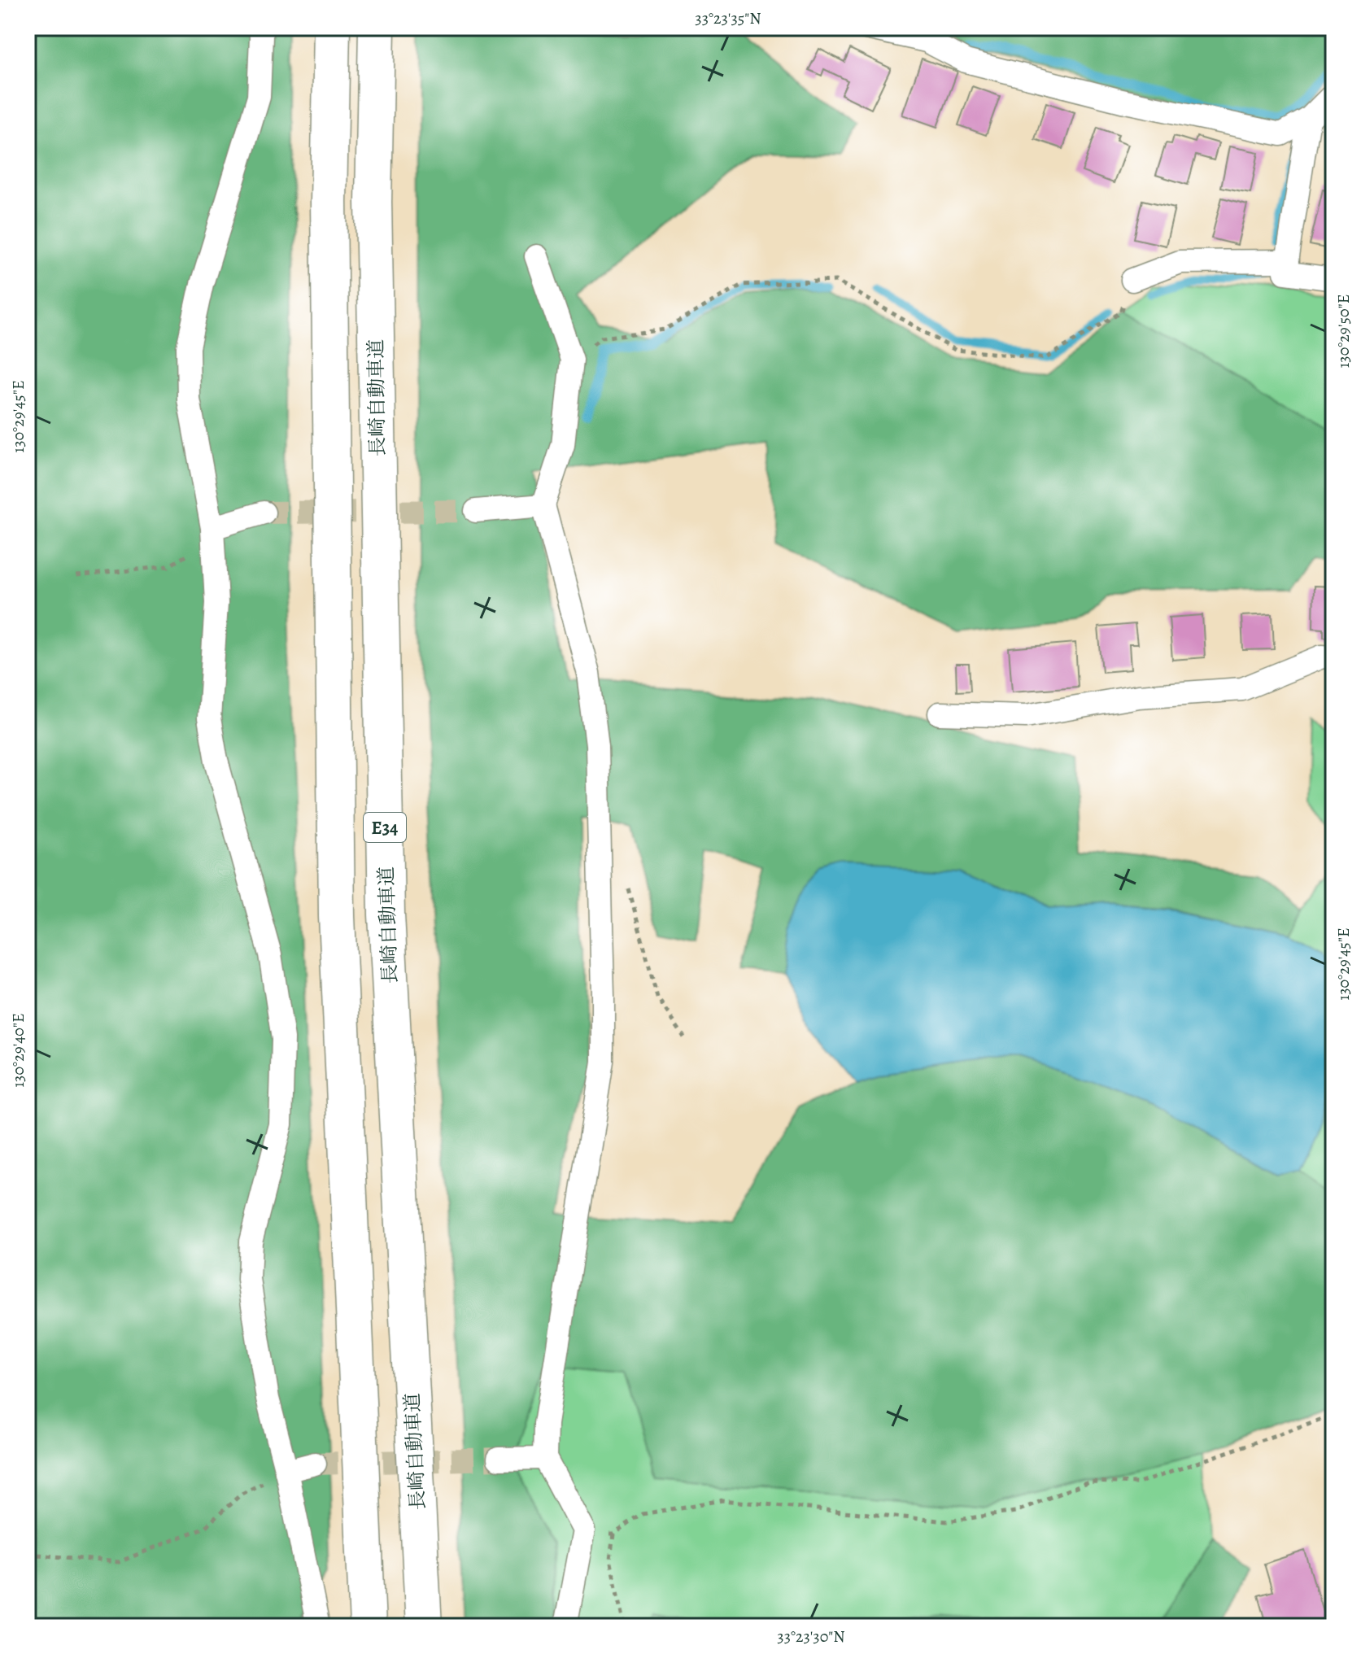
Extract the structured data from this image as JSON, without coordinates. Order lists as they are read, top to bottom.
{
  "streets": {
    "highway": ["長崎自動車道", "E34"]
  },
  "coordinates": [
    "33°23'35\"N",
    "130°29'50\"E",
    "130°29'45\"E",
    "130°29'40\"E",
    "33°23'30\"N"
  ]
}
